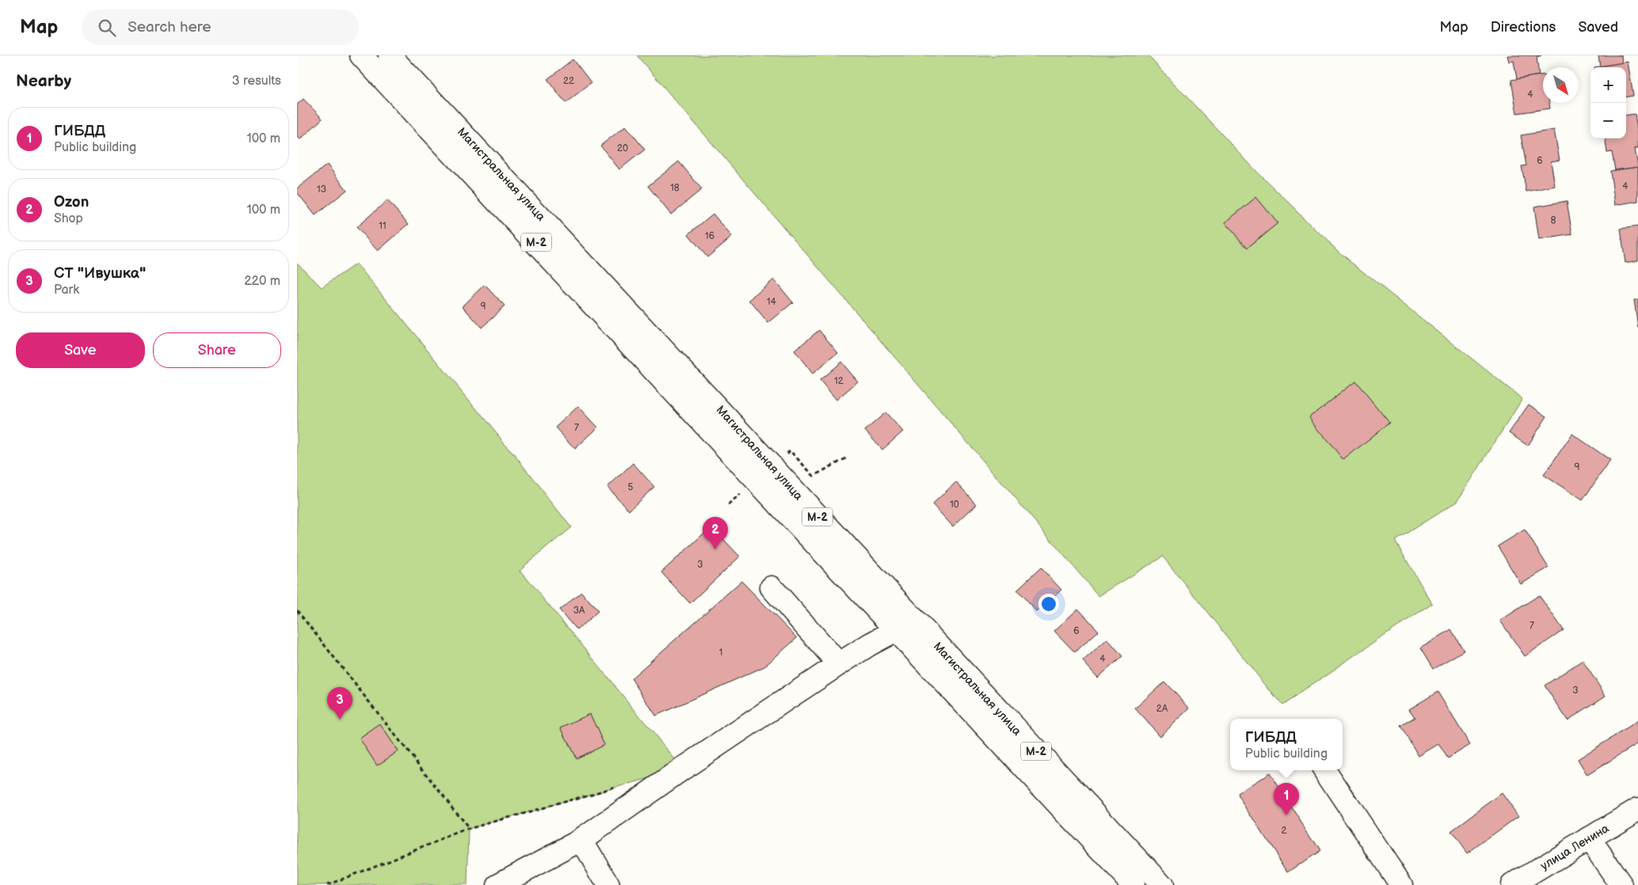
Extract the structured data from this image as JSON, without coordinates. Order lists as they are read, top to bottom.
{
  "streets": {
    "main road": ["Магистральная улица", "М-2", "улица Ленина"]
  },
  "house_numbers": [
    "22",
    "4",
    "20",
    "6",
    "4",
    "18",
    "13",
    "8",
    "11",
    "16",
    "14",
    "9",
    "12",
    "7",
    "9",
    "5",
    "10",
    "3",
    "3А",
    "7",
    "6",
    "1",
    "4",
    "3",
    "2А",
    "2"
  ],
  "north": "bottom right",
  "page": {
    "header": "Map",
    "search": "Search here",
    "nav": ["Map", "Directions", "Saved"],
    "heading": ["Nearby", "3 results"],
    "map_buttons": ["+", "−"],
    "list": [
      {
        "mark": "1",
        "name": "ГИБДД",
        "note": "Public building",
        "value": "100 m"
      },
      {
        "mark": "2",
        "name": "Ozon",
        "note": "Shop",
        "value": "100 m"
      },
      {
        "mark": "3",
        "name": "СТ \"Ивушка\"",
        "note": "Park",
        "value": "220 m"
      }
    ],
    "buttons": ["Save", "Share"],
    "pins": ["2", "3", "1"],
    "popup": ["ГИБДД", "Public building"]
  }
}
